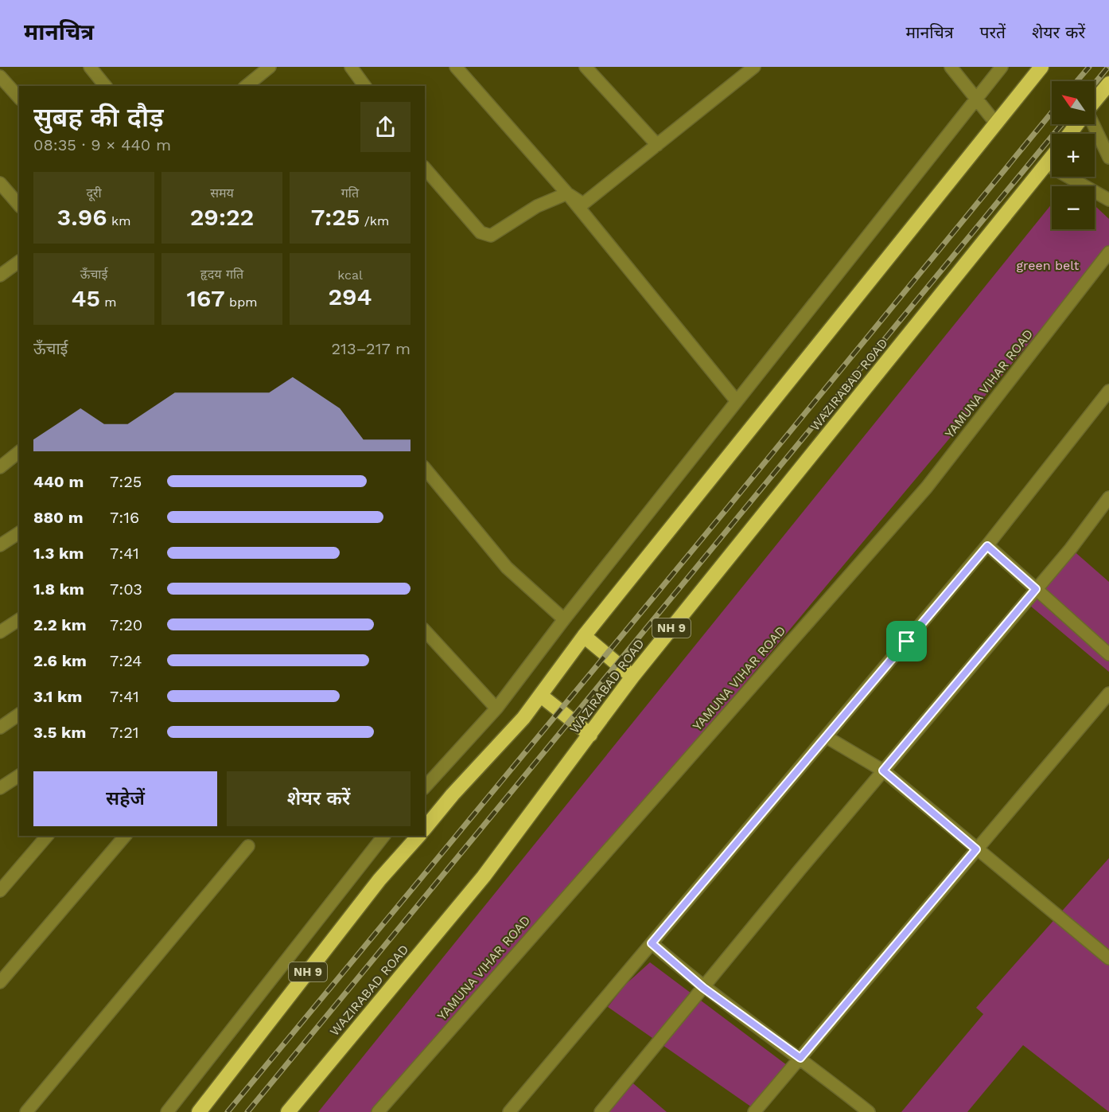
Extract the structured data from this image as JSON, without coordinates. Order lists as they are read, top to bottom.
{
  "streets": {
    "highway": ["WAZIRABAD ROAD", "NH 9"],
    "street": ["YAMUNA VIHAR ROAD"]
  },
  "parks": ["green belt"],
  "north": "top left",
  "page": {
    "header": "मानचित्र",
    "nav": ["मानचित्र", "परतें", "शेयर करें"],
    "map_buttons": ["+", "−"],
    "heading": ["सुबह की दौड़", "08:35 · 9 × 440 m"],
    "stats": [
      ["दूरी", "3.96 km"],
      ["समय", "29:22"],
      ["गति", "7:25 /km"],
      ["ऊँचाई", "45 m"],
      ["हृदय गति", "167 bpm"],
      ["kcal", "294"]
    ],
    "chart": ["ऊँचाई", "213–217 m"],
    "list": [
      {
        "name": "440 m",
        "note": "7:25"
      },
      {
        "name": "880 m",
        "note": "7:16"
      },
      {
        "name": "1.3 km",
        "note": "7:41"
      },
      {
        "name": "1.8 km",
        "note": "7:03"
      },
      {
        "name": "2.2 km",
        "note": "7:20"
      },
      {
        "name": "2.6 km",
        "note": "7:24"
      },
      {
        "name": "3.1 km",
        "note": "7:41"
      },
      {
        "name": "3.5 km",
        "note": "7:21"
      }
    ],
    "buttons": ["सहेजें", "शेयर करें"]
  }
}
